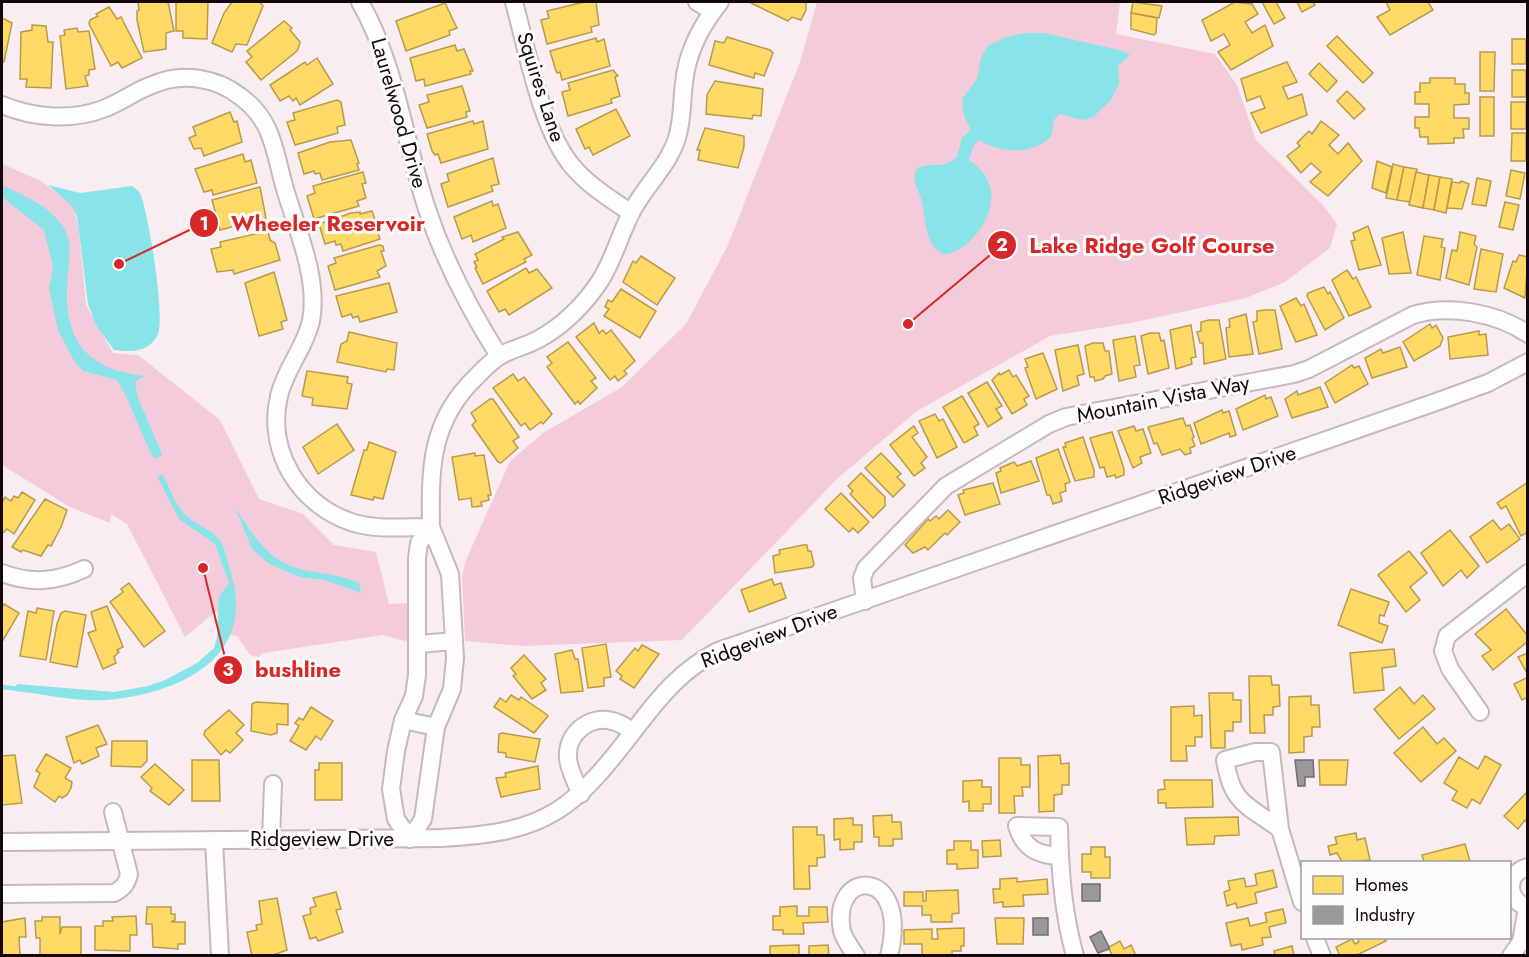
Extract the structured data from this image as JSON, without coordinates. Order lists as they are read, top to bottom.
{
  "streets": {
    "street": [
      "Squires Lane",
      "Laurelwood Drive",
      "Mountain Vista Way",
      "Ridgeview Drive"
    ]
  },
  "crossings": [
    ["Mountain Vista Way", "Ridgeview Drive"]
  ],
  "places": ["Wheeler Reservoir", "Lake Ridge Golf Course", "bushline"],
  "legend": ["Homes", "Industry"]
}
